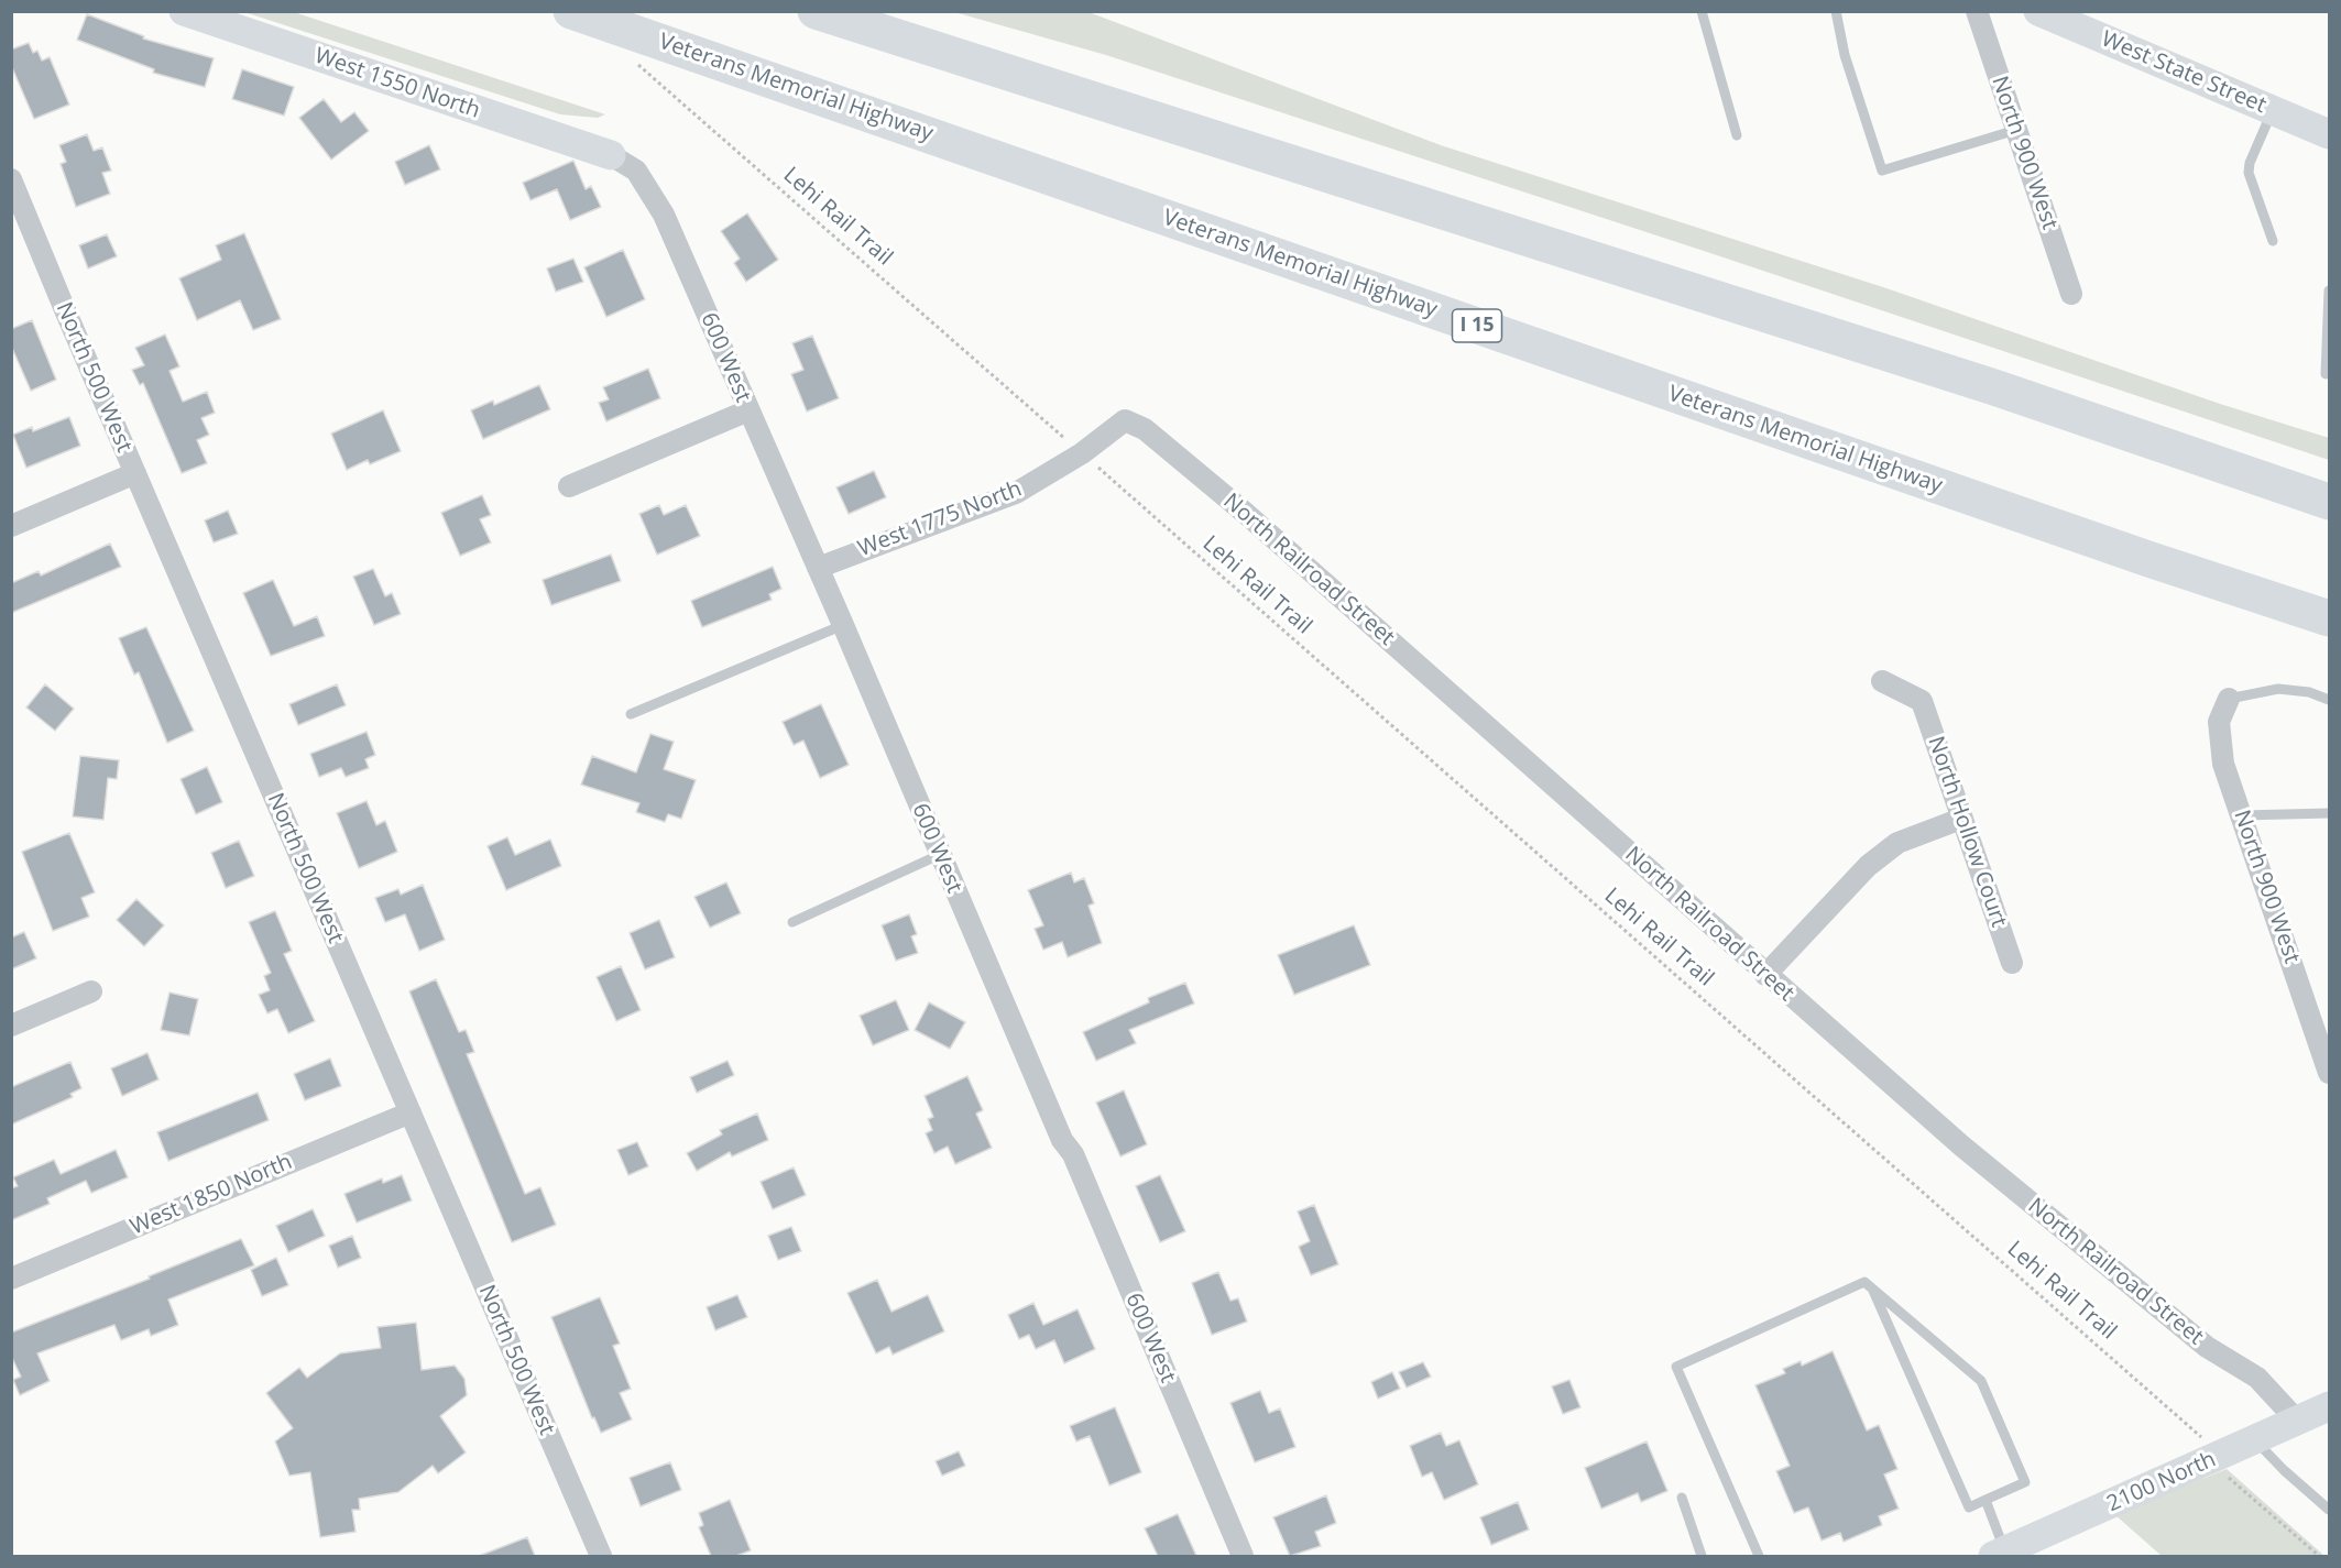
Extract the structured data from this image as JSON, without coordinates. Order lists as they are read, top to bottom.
{
  "streets": {
    "highway": ["Veterans Memorial Highway", "I 15"],
    "street": [
      "West State Street",
      "West 1550 North",
      "North 900 West",
      "600 West",
      "North 500 West",
      "West 1775 North",
      "North Railroad Street",
      "North Hollow Court",
      "West 1850 North",
      "2100 North"
    ],
    "path": ["Lehi Rail Trail"]
  },
  "crossings": [
    ["West 1550 North", "600 West"],
    ["600 West", "West 1775 North"],
    ["North 500 West", "West 1850 North"],
    ["West 1775 North", "North Railroad Street"],
    ["North Railroad Street", "2100 North"]
  ]
}
